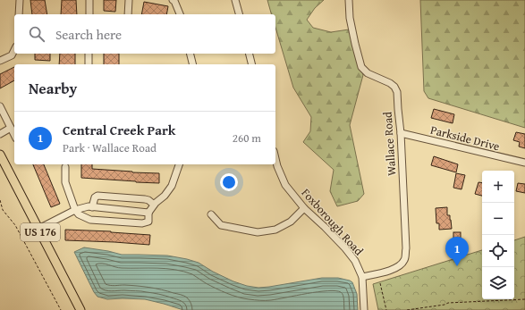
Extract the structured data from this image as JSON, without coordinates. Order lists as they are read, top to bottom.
{
  "streets": {
    "main road": ["US 176"],
    "street": ["Parkside Drive", "Wallace Road", "Foxborough Road"]
  },
  "crossings": [
    ["Parkside Drive", "Wallace Road"],
    ["Wallace Road", "Foxborough Road"]
  ],
  "page": {
    "search": "Search here",
    "heading": "Nearby",
    "list": [
      {
        "mark": "1",
        "name": "Central Creek Park",
        "note": "Park · Wallace Road",
        "value": "260 m"
      }
    ],
    "map_buttons": ["+", "−"],
    "pins": "1"
  }
}
